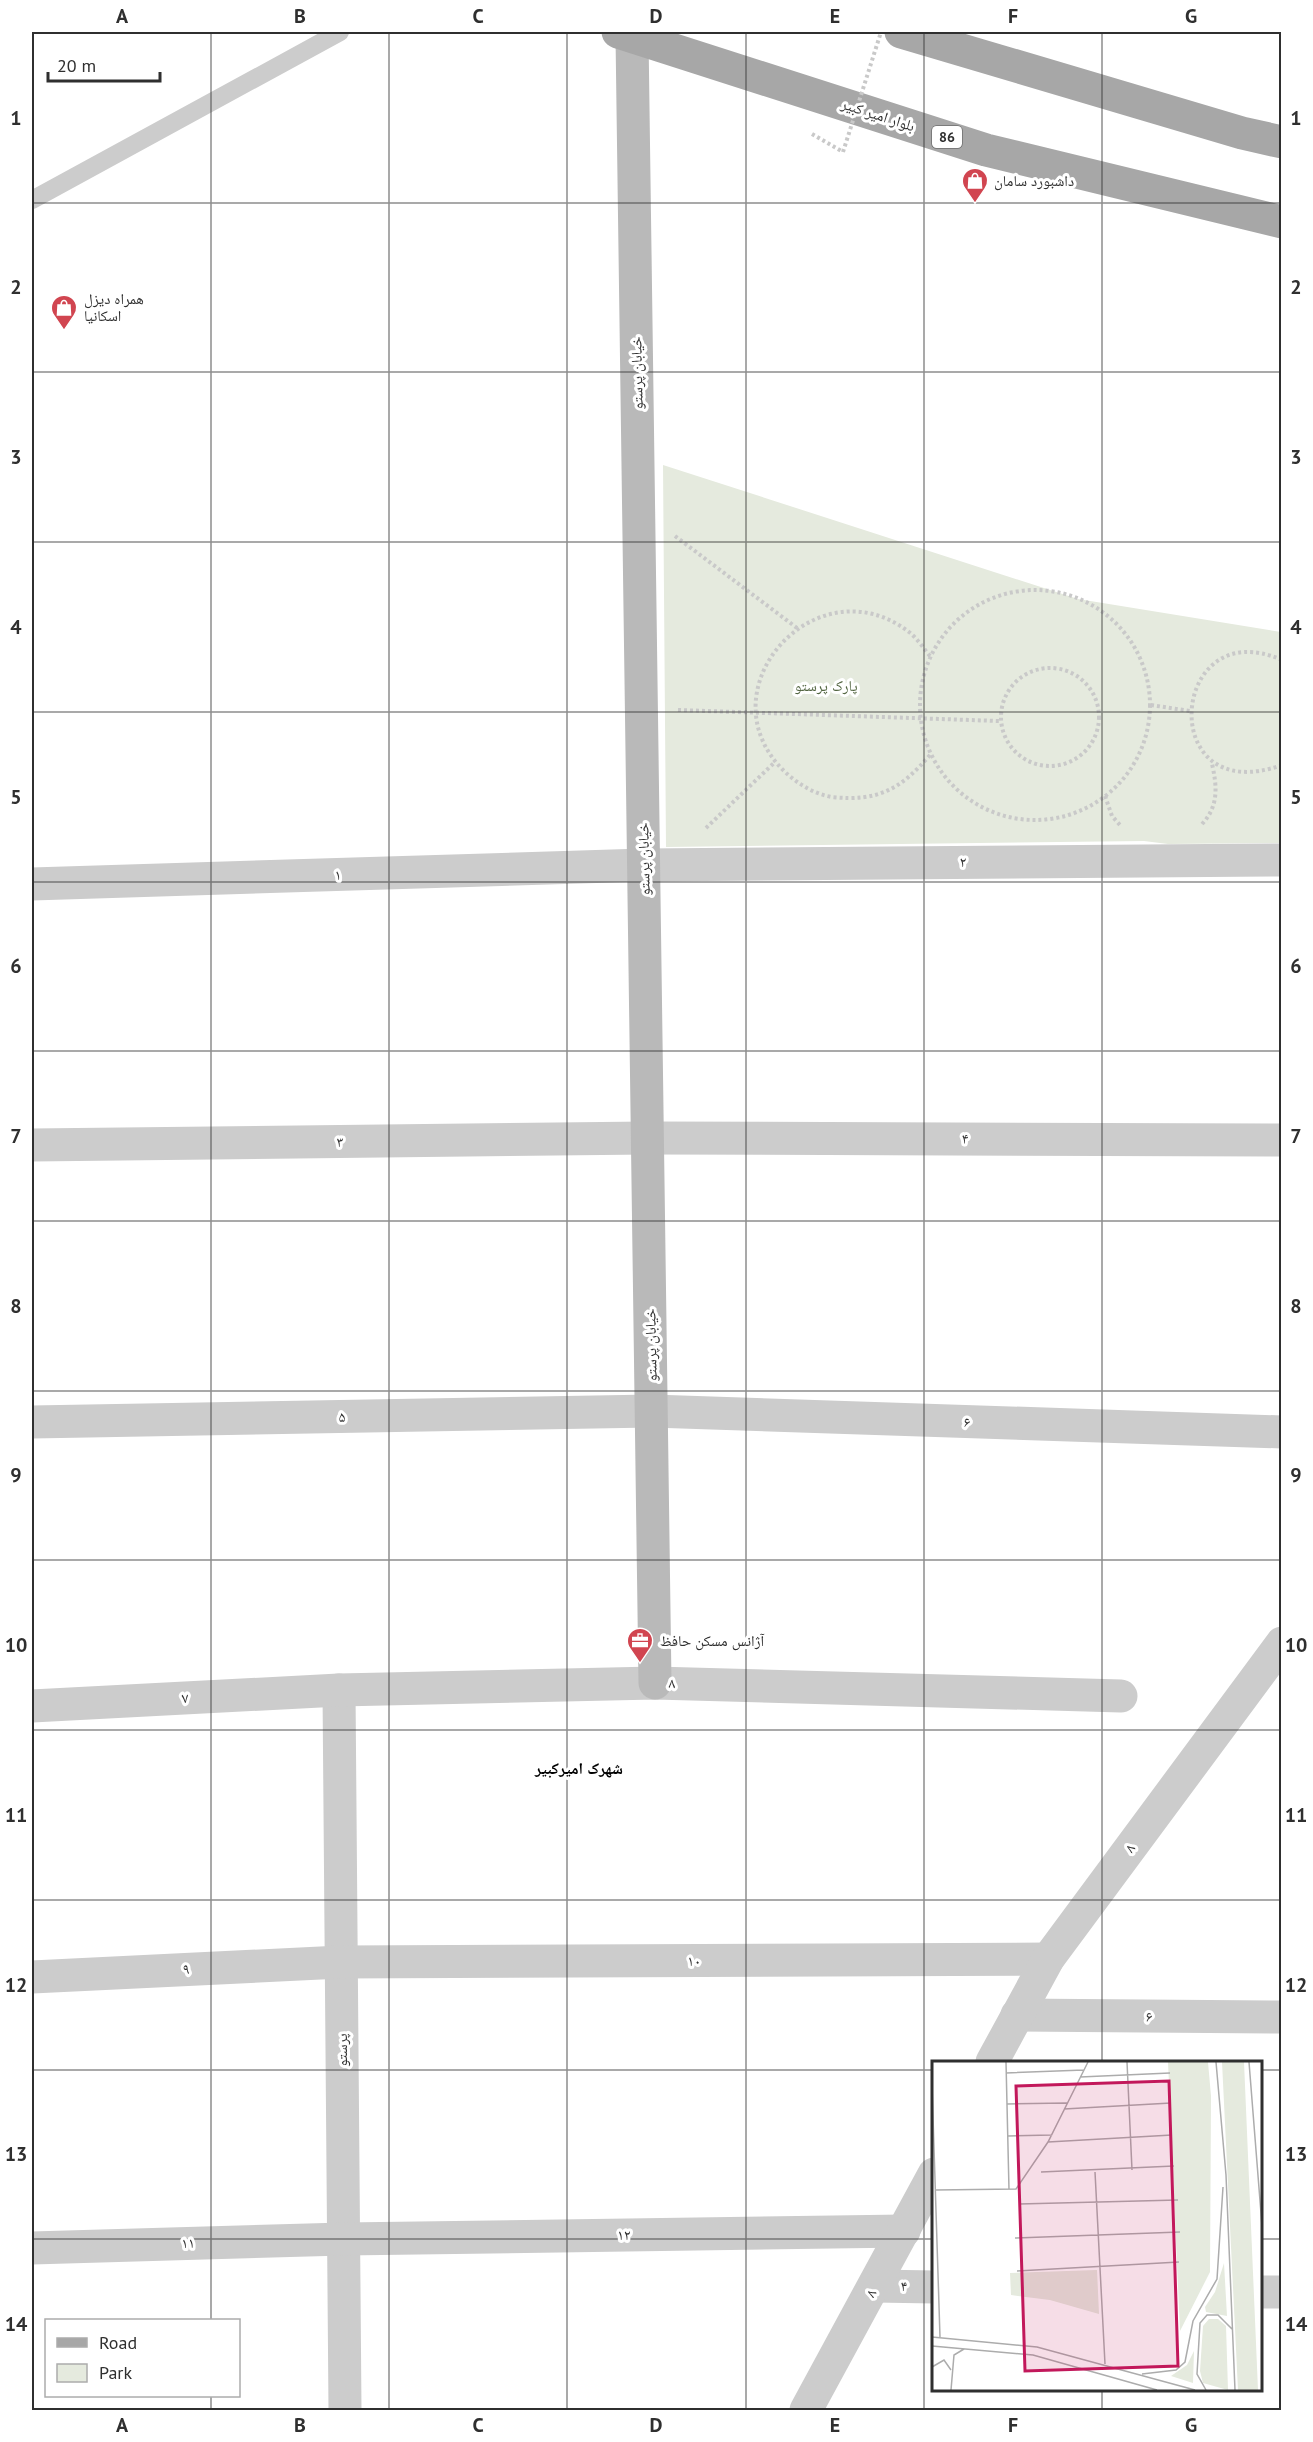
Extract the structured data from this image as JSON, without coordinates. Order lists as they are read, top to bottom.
{
  "streets": {
    "main road": ["بلوار امیر کبیر", "86"],
    "street": [
      "خیابان پرستو",
      "۲",
      "۱",
      "۴",
      "۳",
      "۵",
      "۶",
      "۸",
      "۷",
      "۱۰",
      "۹",
      "پرستو",
      "۱۲",
      "۱۱"
    ]
  },
  "crossings": [
    ["بلوار امیر کبیر", "خیابان پرستو"],
    ["خیابان پرستو", "۲"],
    ["خیابان پرستو", "۱"],
    ["خیابان پرستو", "۴"],
    ["خیابان پرستو", "۳"],
    ["خیابان پرستو", "۵"],
    ["خیابان پرستو", "۶"],
    ["خیابان پرستو", "۸"],
    ["۲", "۱"],
    ["۴", "۳"],
    ["۴", "۸"],
    ["۵", "۶"],
    ["۶", "۸"],
    ["۸", "۷"],
    ["۸", "۱۰"],
    ["۸", "پرستو"],
    ["۸", "۱۲"],
    ["۷", "پرستو"],
    ["۱۰", "۹"],
    ["۱۰", "پرستو"],
    ["۹", "پرستو"],
    ["پرستو", "۱۲"],
    ["پرستو", "۱۱"],
    ["۱۲", "۱۱"]
  ],
  "districts": ["شهرک امیرکبیر"],
  "parks": ["پارک پرستو"],
  "places": {
    "shop": ["داشبورد سامان", "همراه دیزل اسکانیا"],
    "office": ["آژانس مسکن حافظ"]
  },
  "legend": ["Road", "Park"],
  "scale_bar": "20 m",
  "grid": {
    "columns": [
      "A",
      "B",
      "C",
      "D",
      "E",
      "F",
      "G"
    ],
    "rows": [
      "1",
      "2",
      "3",
      "4",
      "5",
      "6",
      "7",
      "8",
      "9",
      "10",
      "11",
      "12",
      "13",
      "14"
    ]
  }
}
